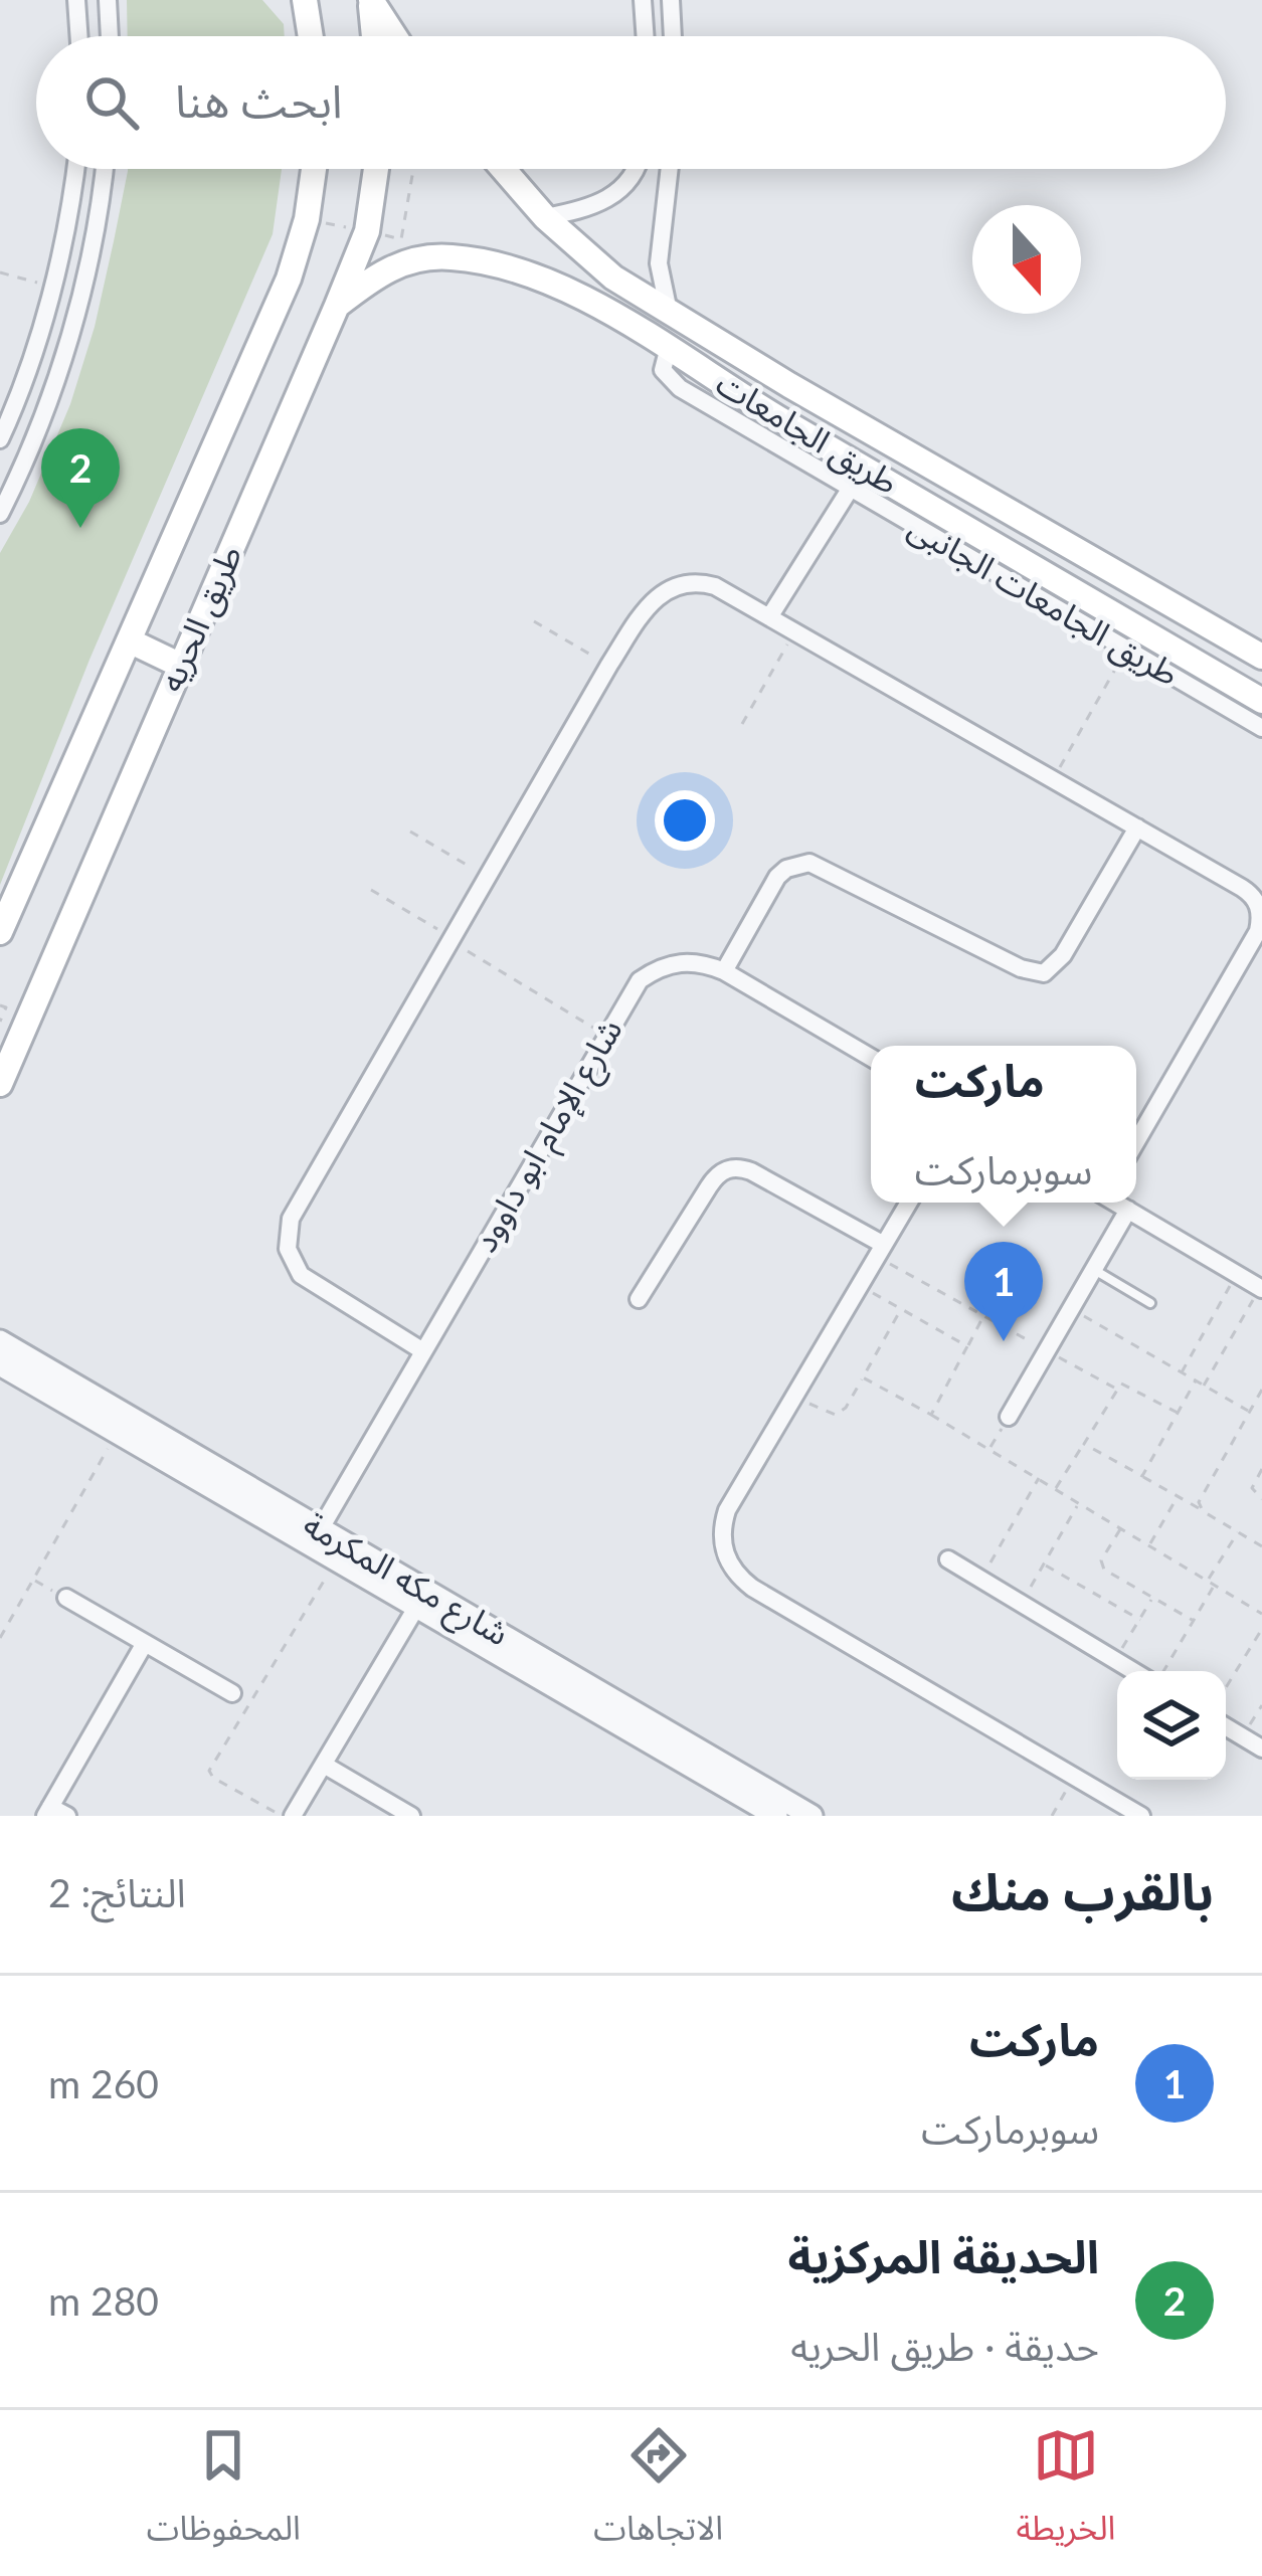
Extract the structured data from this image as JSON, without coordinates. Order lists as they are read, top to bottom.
{
  "streets": {
    "main road": ["طريق الجامعات", "طريق الحريه"],
    "street": ["طريق الجامعات الجانبى", "شارع الإمام ابو داوود", "شارع مكه المكرمة"]
  },
  "crossings": [
    ["طريق الجامعات", "طريق الجامعات الجانبى"],
    ["طريق الجامعات", "طريق الحريه"],
    ["شارع الإمام ابو داوود", "شارع مكه المكرمة"]
  ],
  "north": "bottom",
  "page": {
    "search": "ابحث هنا",
    "pins": ["2", "1"],
    "popup": ["ماركت", "سوبرماركت"],
    "heading": ["بالقرب منك", "النتائج: 2"],
    "list": [
      {
        "mark": "1",
        "name": "ماركت",
        "note": "سوبرماركت",
        "value": "260 m"
      },
      {
        "mark": "2",
        "name": "الحديقة المركزية",
        "note": "حديقة · طريق الحريه",
        "value": "280 m"
      }
    ],
    "nav": ["الخريطة", "الاتجاهات", "المحفوظات"]
  }
}
